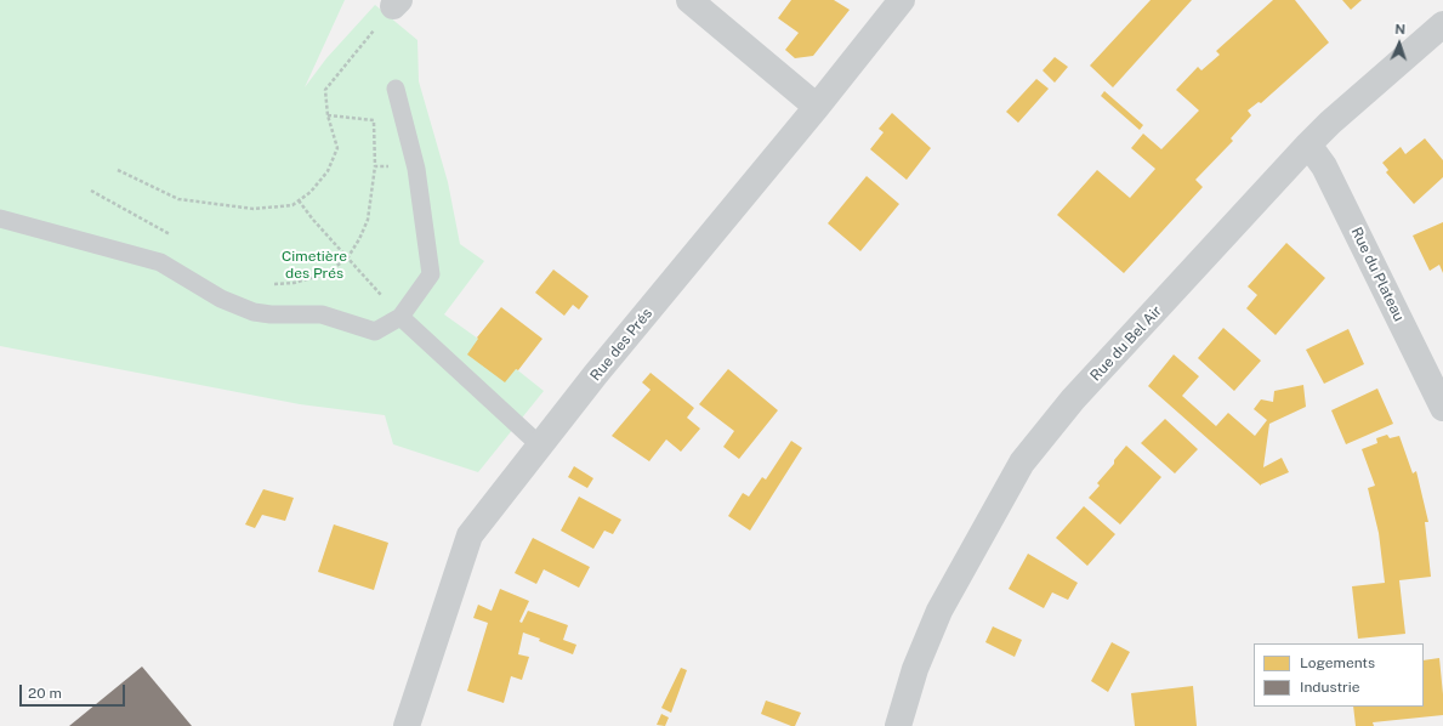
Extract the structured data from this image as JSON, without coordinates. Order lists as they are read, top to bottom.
{
  "streets": {
    "street": ["Rue du Plateau", "Rue du Bel Air", "Rue des Prés"]
  },
  "crossings": [
    ["Rue du Plateau", "Rue du Bel Air"]
  ],
  "parks": ["Cimetière des Prés"],
  "legend": ["Logements", "Industrie"],
  "scale_bar": "20 m",
  "north": "top"
}
